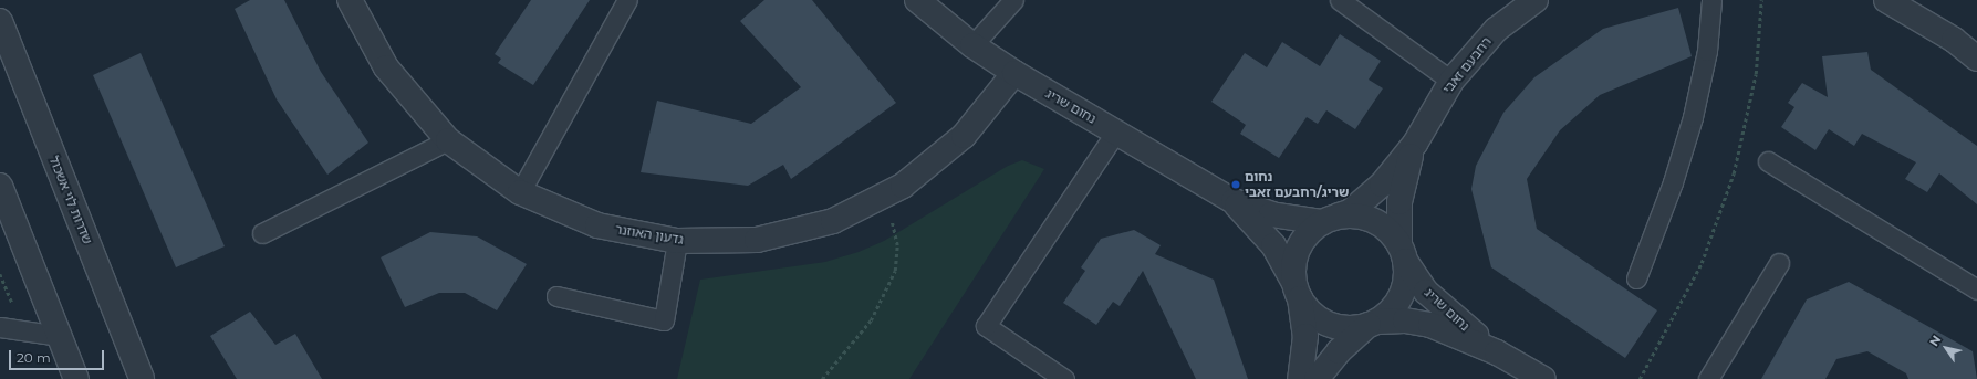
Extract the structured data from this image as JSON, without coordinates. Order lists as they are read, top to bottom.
{
  "streets": {
    "street": [
      "רחבעם זאבי",
      "נחום שריג",
      "שדרות לוי אשכול",
      "גדעון האוזנר"
    ]
  },
  "crossings": [
    ["רחבעם זאבי", "נחום שריג"],
    ["נחום שריג", "גדעון האוזנר"]
  ],
  "places": ["נחום שריג/רחבעם זאבי"],
  "scale_bar": "20 m",
  "north": "top left"
}
